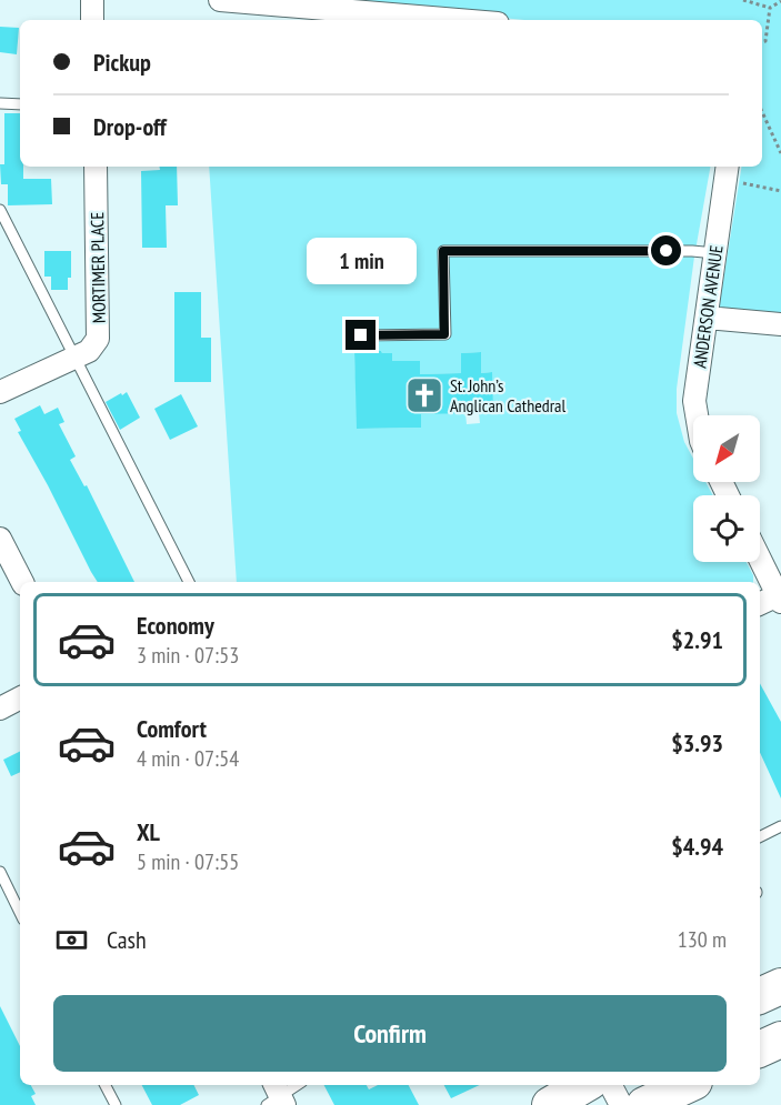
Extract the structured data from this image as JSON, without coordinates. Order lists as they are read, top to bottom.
{
  "streets": {
    "street": ["MORTIMER PLACE", "ANDERSON AVENUE"]
  },
  "places": {
    "church": ["St. John’s Anglican Cathedral"]
  },
  "north": "bottom left",
  "page": {
    "banner": ["Pickup", "Drop-off"],
    "bubble": "1 min",
    "list": [
      {
        "name": "Economy",
        "note": "3 min · 07:53",
        "value": "$2.91"
      },
      {
        "name": "Comfort",
        "note": "4 min · 07:54",
        "value": "$3.93"
      },
      {
        "name": "XL",
        "note": "5 min · 07:55",
        "value": "$4.94"
      }
    ],
    "pay": ["Cash", "130 m"],
    "buttons": "Confirm"
  }
}
